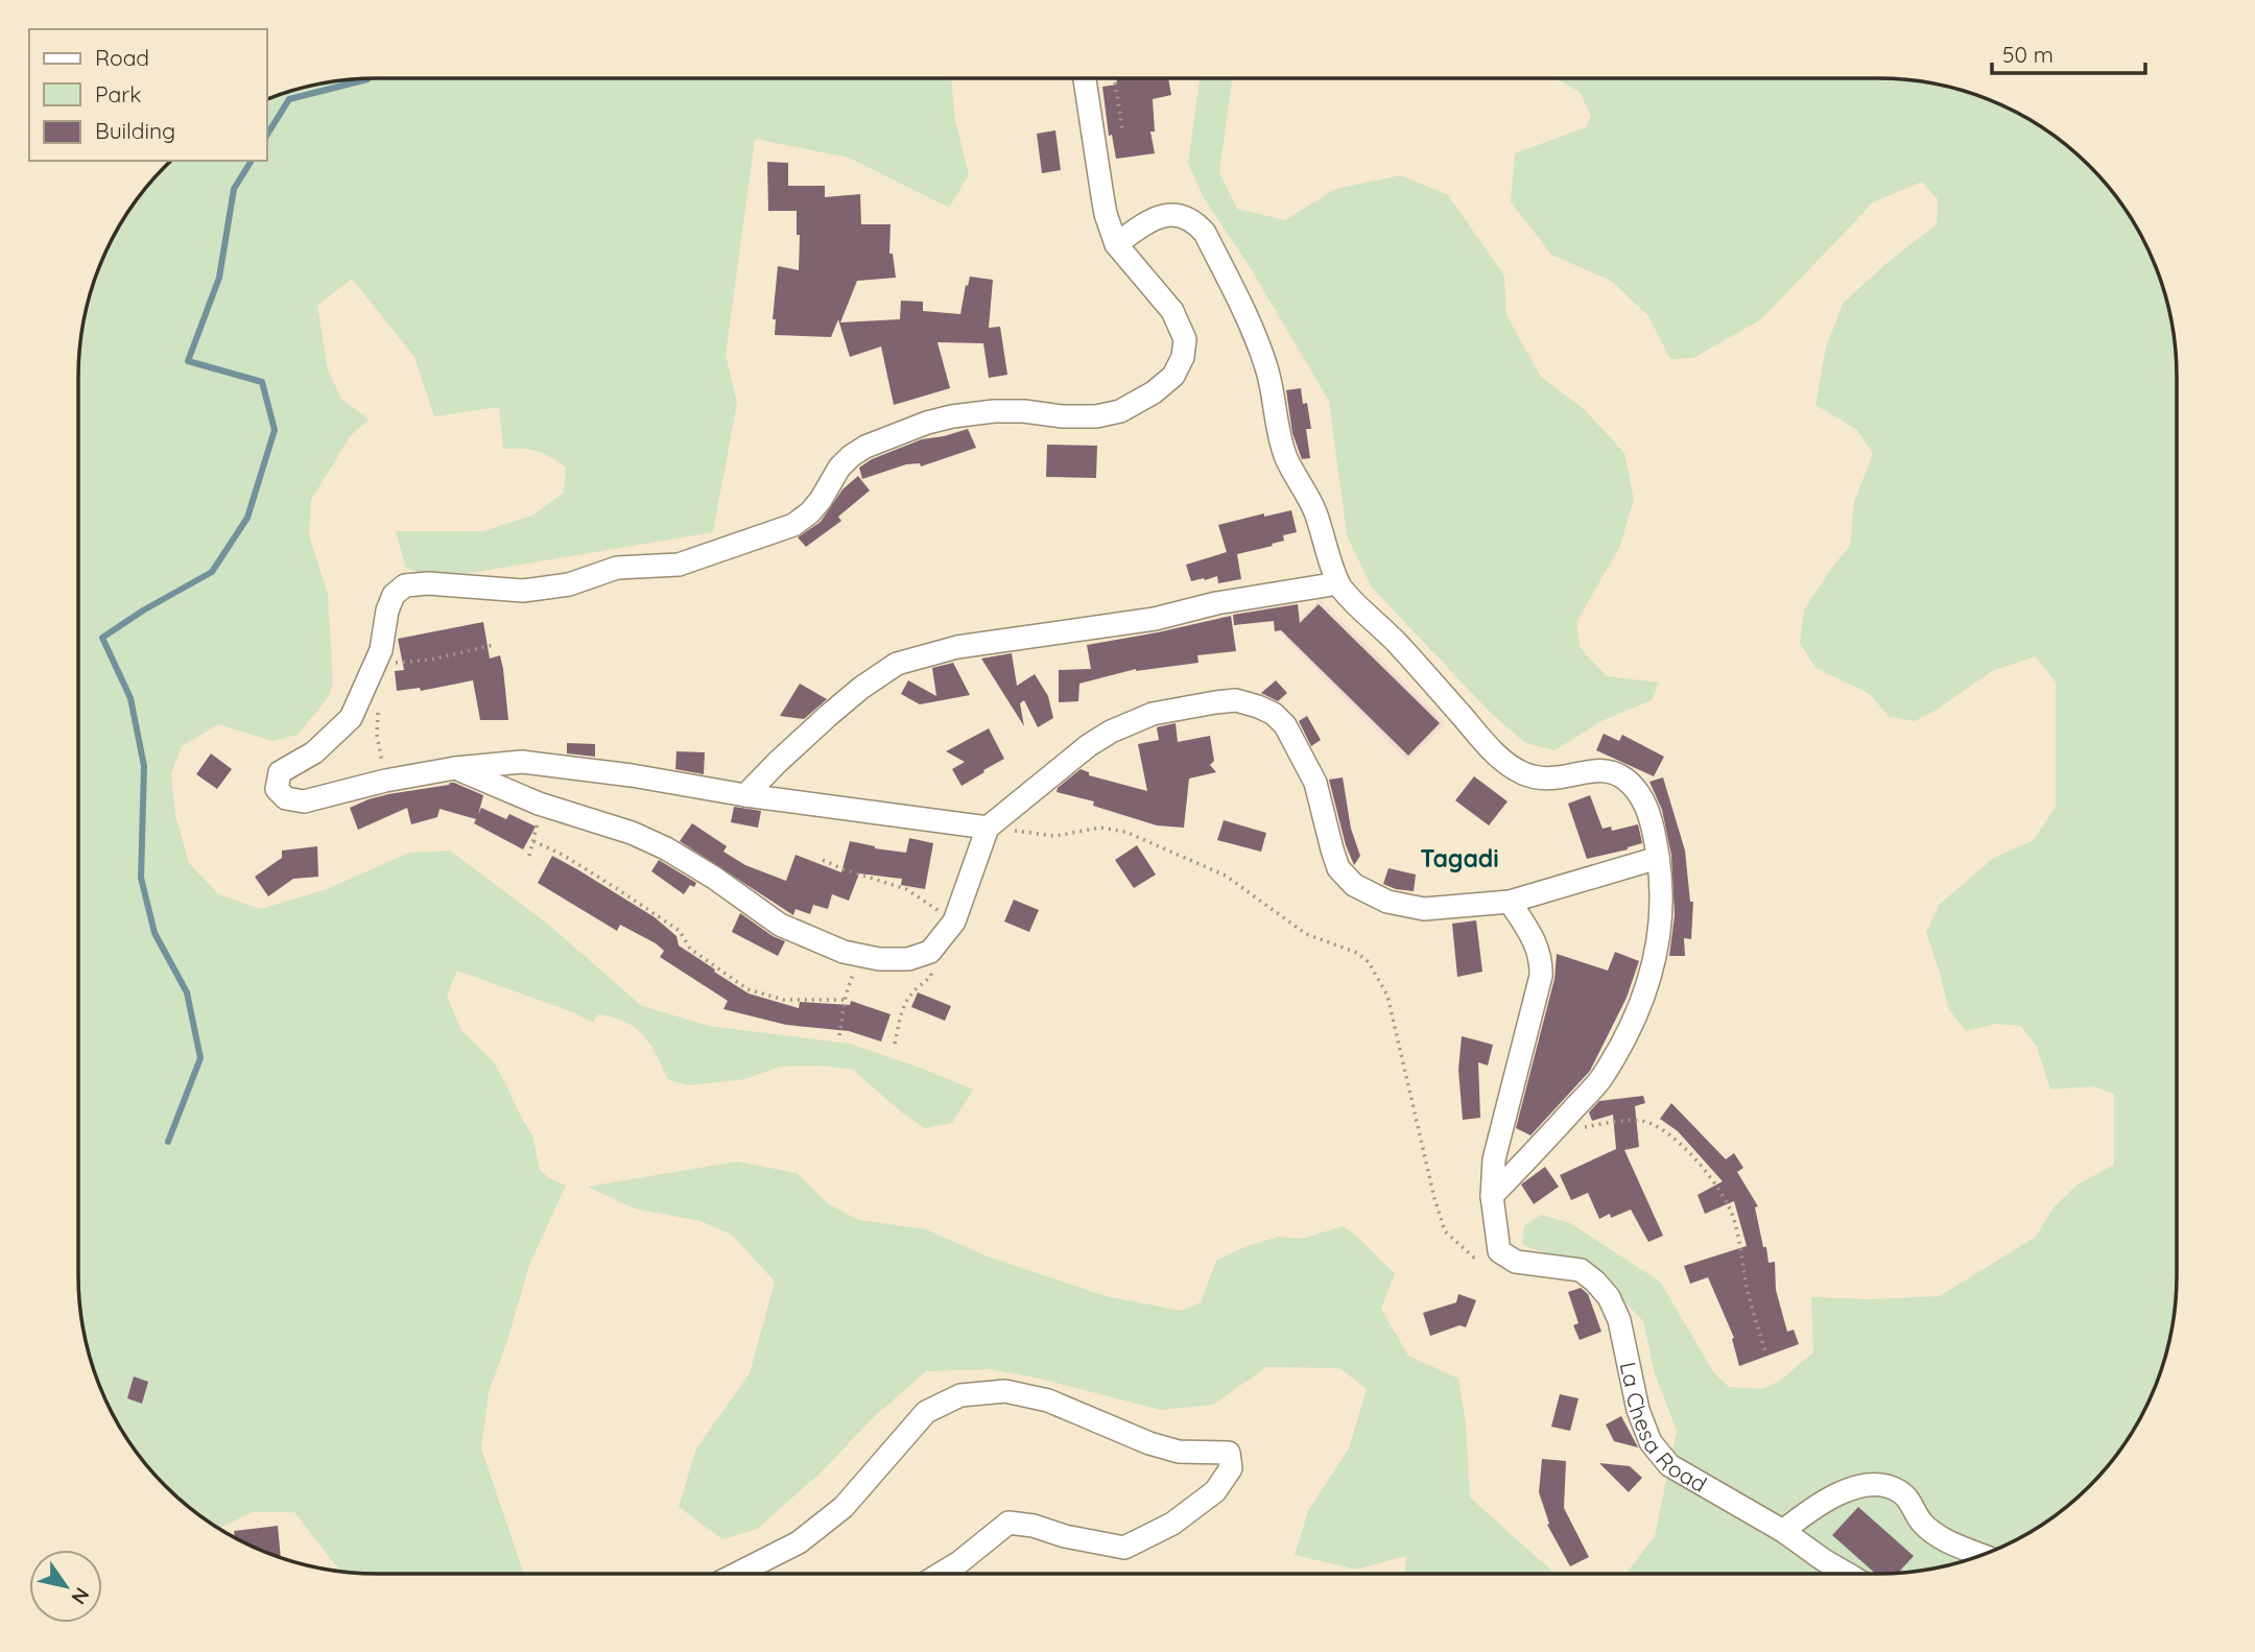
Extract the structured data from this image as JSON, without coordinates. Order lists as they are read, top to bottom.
{
  "streets": {
    "street": ["La Chesa Road"]
  },
  "districts": ["Tagadi"],
  "legend": ["Road", "Park", "Building"],
  "scale_bar": "50 m",
  "north": "bottom right"
}
